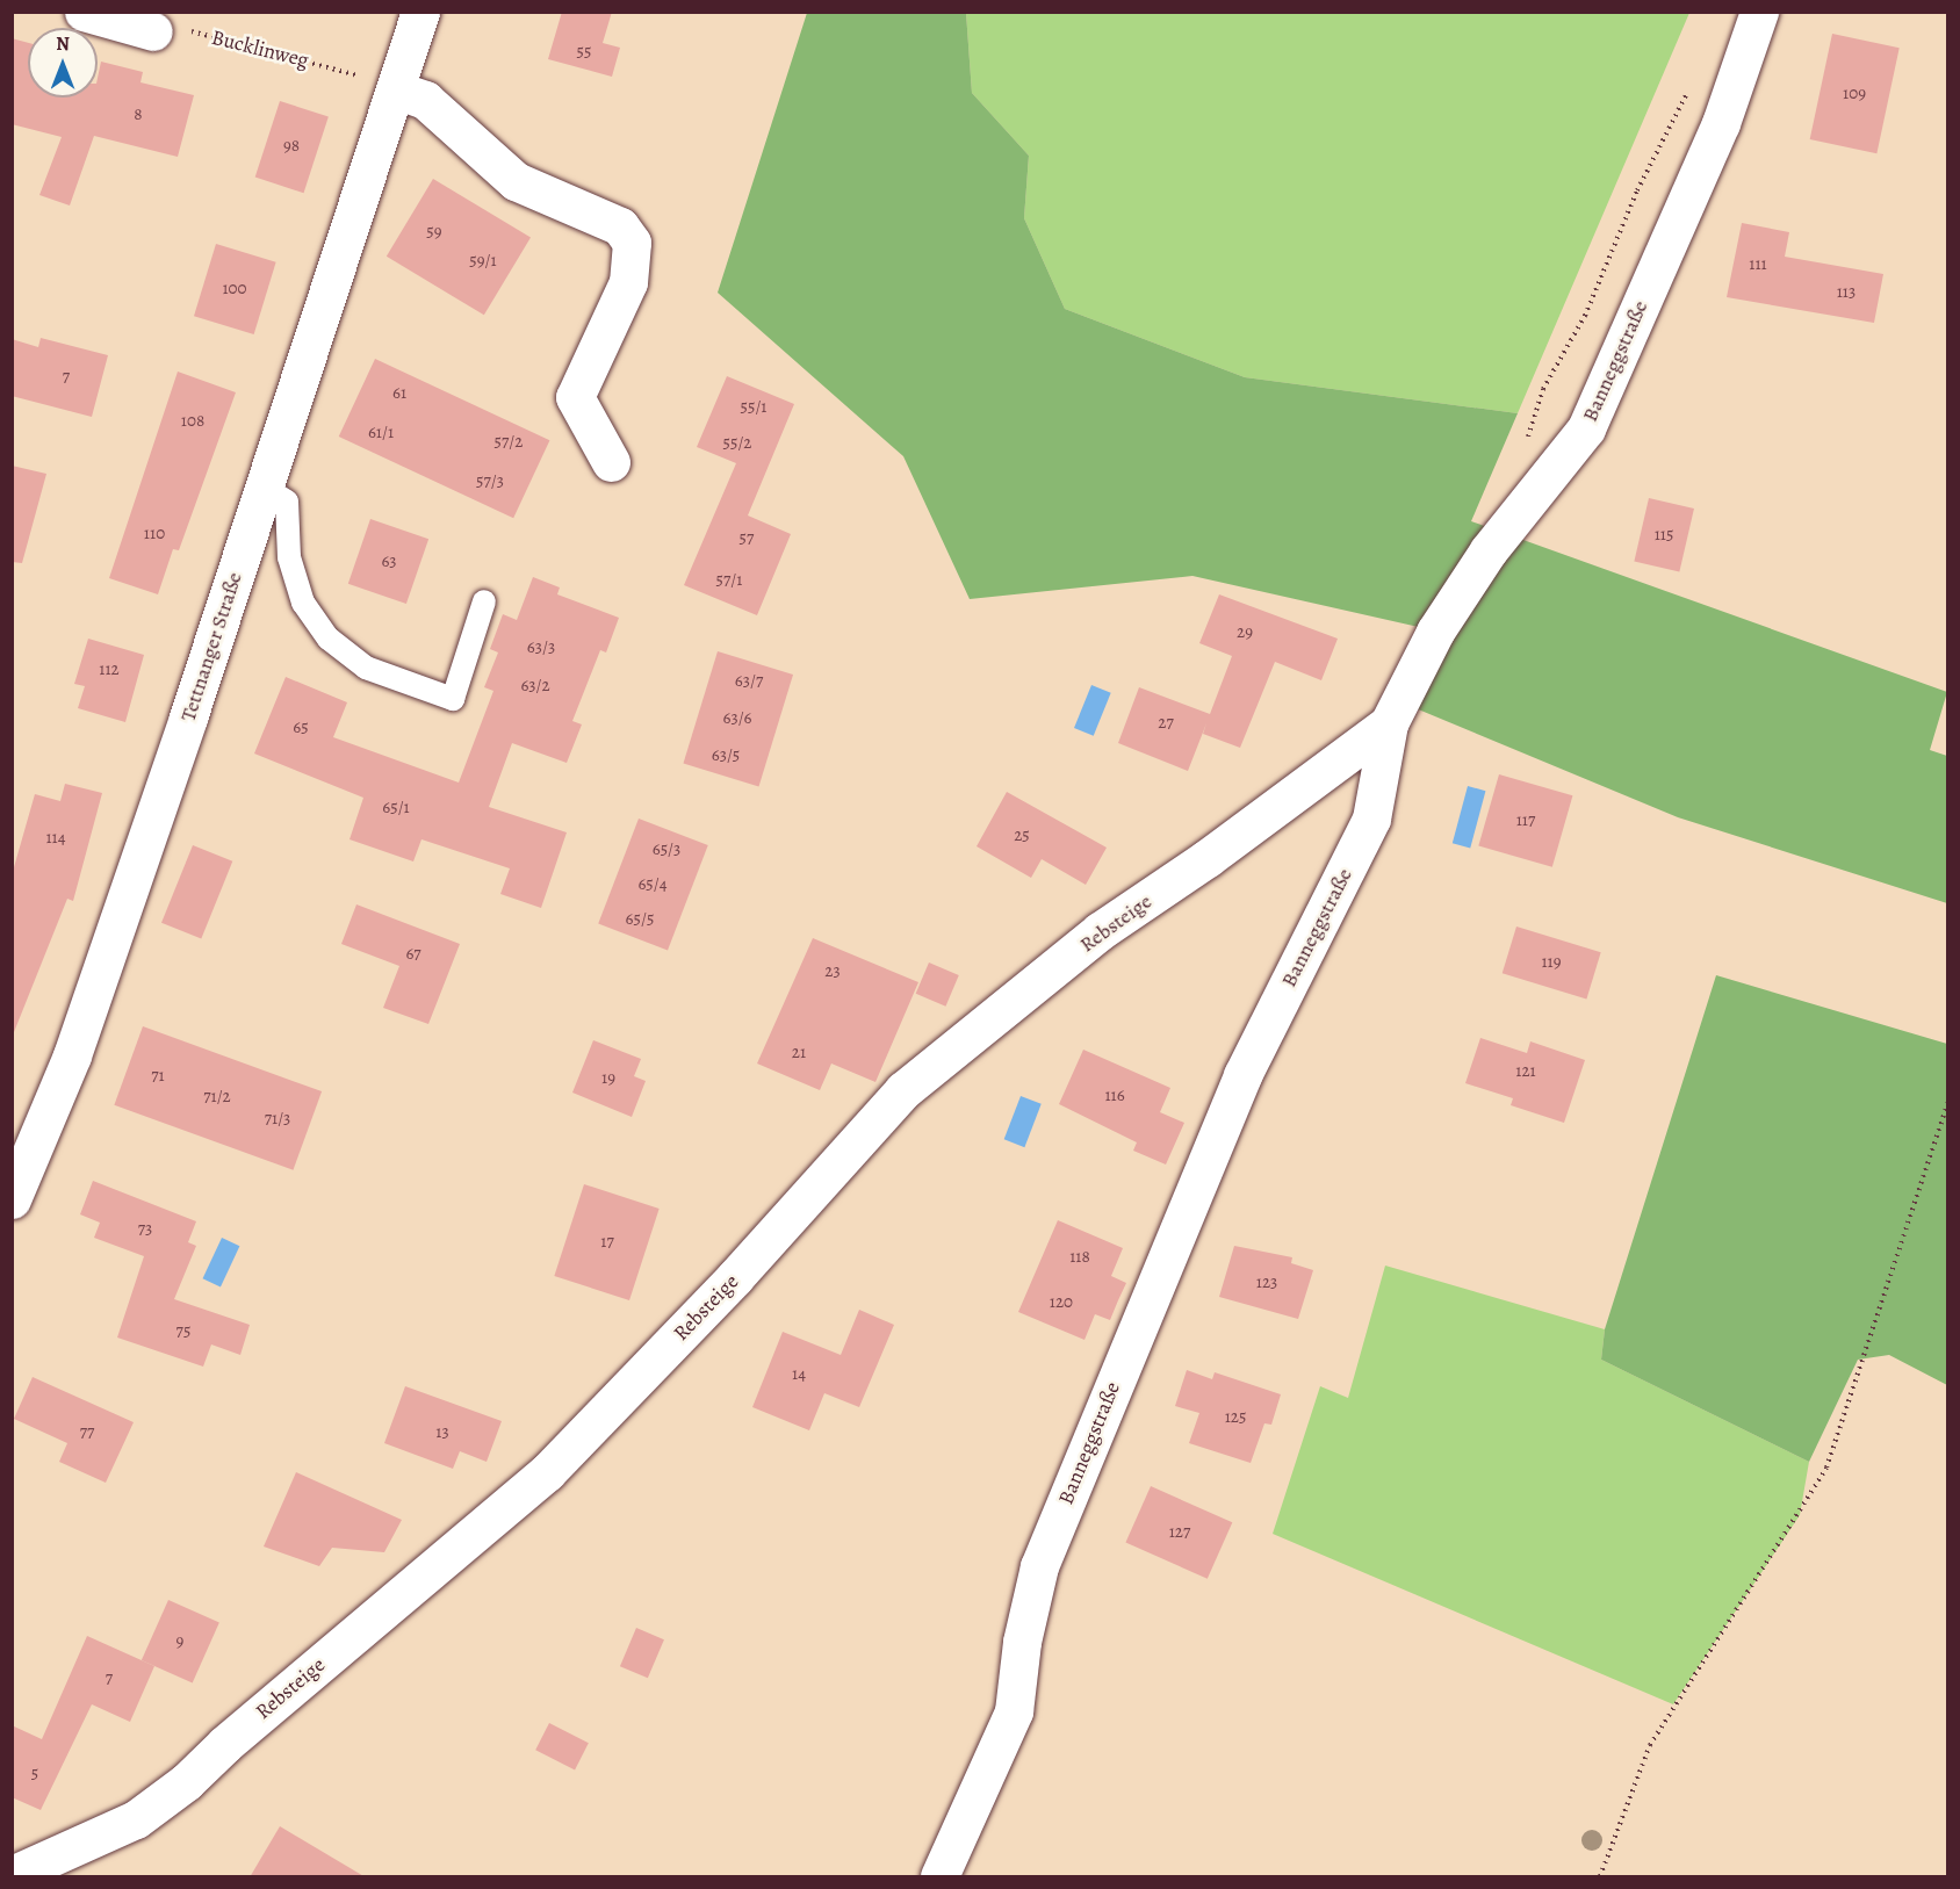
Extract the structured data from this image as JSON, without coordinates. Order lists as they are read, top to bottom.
{
  "streets": {
    "street": ["Banneggstraße", "Tettnanger Straße", "Rebsteige"],
    "path": ["Bucklinweg"]
  },
  "crossings": [
    ["Bucklinweg", "Tettnanger Straße"],
    ["Banneggstraße", "Rebsteige"]
  ],
  "house_numbers": [
    "55",
    "109",
    "8",
    "98",
    "59",
    "59/1",
    "111",
    "100",
    "113",
    "7",
    "61",
    "55/1",
    "108",
    "61/1",
    "57/2",
    "55/2",
    "57/3",
    "110",
    "115",
    "57",
    "63",
    "57/1",
    "29",
    "63/3",
    "112",
    "63/7",
    "63/2",
    "63/6",
    "27",
    "65",
    "63/5",
    "65/1",
    "117",
    "25",
    "114",
    "65/3",
    "65/4",
    "65/5",
    "67",
    "119",
    "23",
    "21",
    "121",
    "71",
    "19",
    "116",
    "71/2",
    "71/3",
    "73",
    "17",
    "118",
    "123",
    "120",
    "75",
    "14",
    "125",
    "77",
    "13",
    "127",
    "9",
    "7",
    "5"
  ],
  "north": "top"
}
